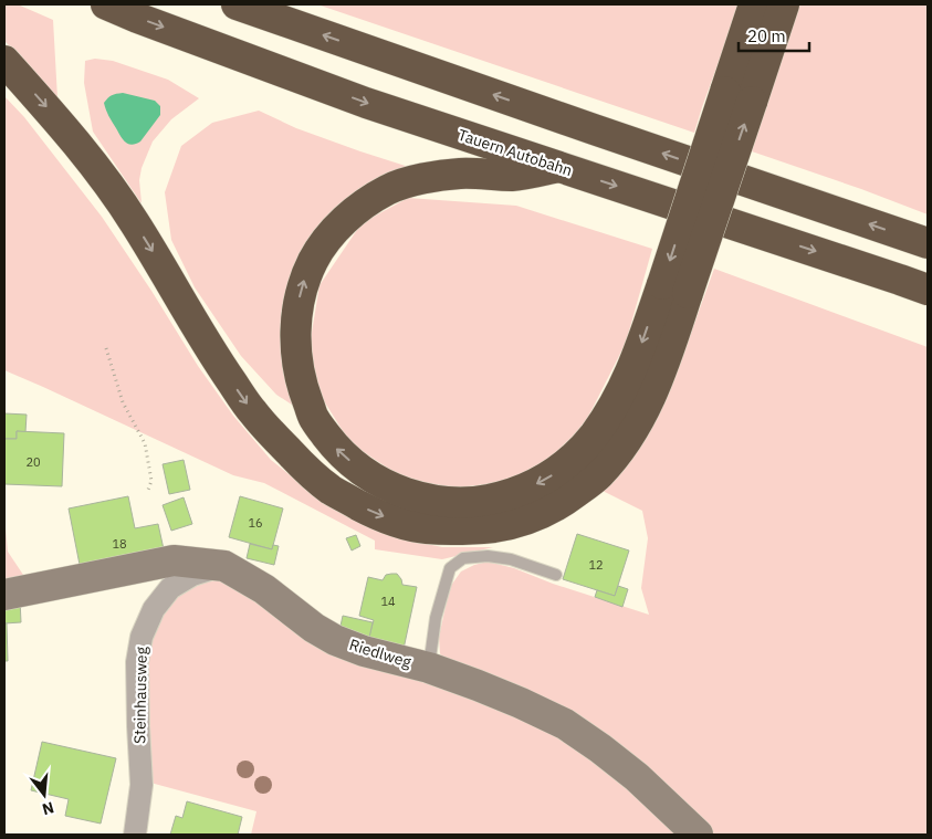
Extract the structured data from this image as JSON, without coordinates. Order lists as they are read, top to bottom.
{
  "streets": {
    "highway": ["Tauern Autobahn"],
    "street": ["Riedlweg", "Steinhausweg"]
  },
  "crossings": [
    ["Riedlweg", "Steinhausweg"]
  ],
  "house_numbers": [
    "20",
    "16",
    "18",
    "12",
    "14"
  ],
  "scale_bar": "20 m",
  "north": "bottom"
}
